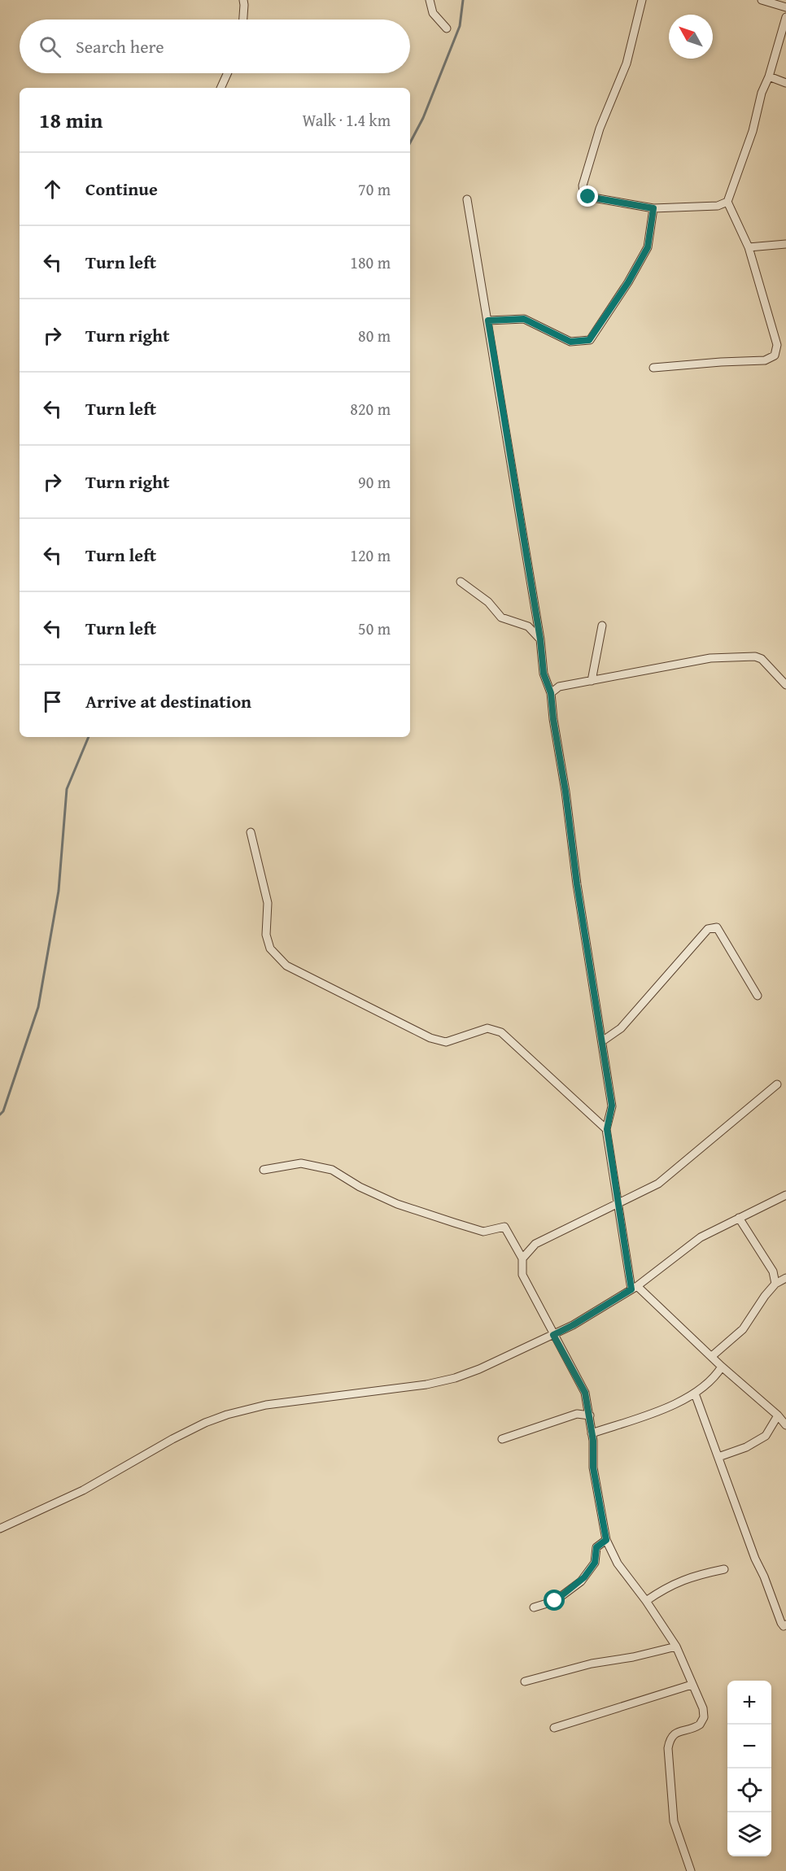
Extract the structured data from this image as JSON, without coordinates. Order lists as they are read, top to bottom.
{
  "north": "top left",
  "page": {
    "search": "Search here",
    "heading": ["18 min", "Walk · 1.4 km"],
    "list": [
      ["Continue", "70 m"],
      ["Turn left", "180 m"],
      ["Turn right", "80 m"],
      ["Turn left", "820 m"],
      ["Turn right", "90 m"],
      ["Turn left", "120 m"],
      ["Turn left", "50 m"],
      "Arrive at destination"
    ],
    "map_buttons": ["+", "−"]
  }
}
